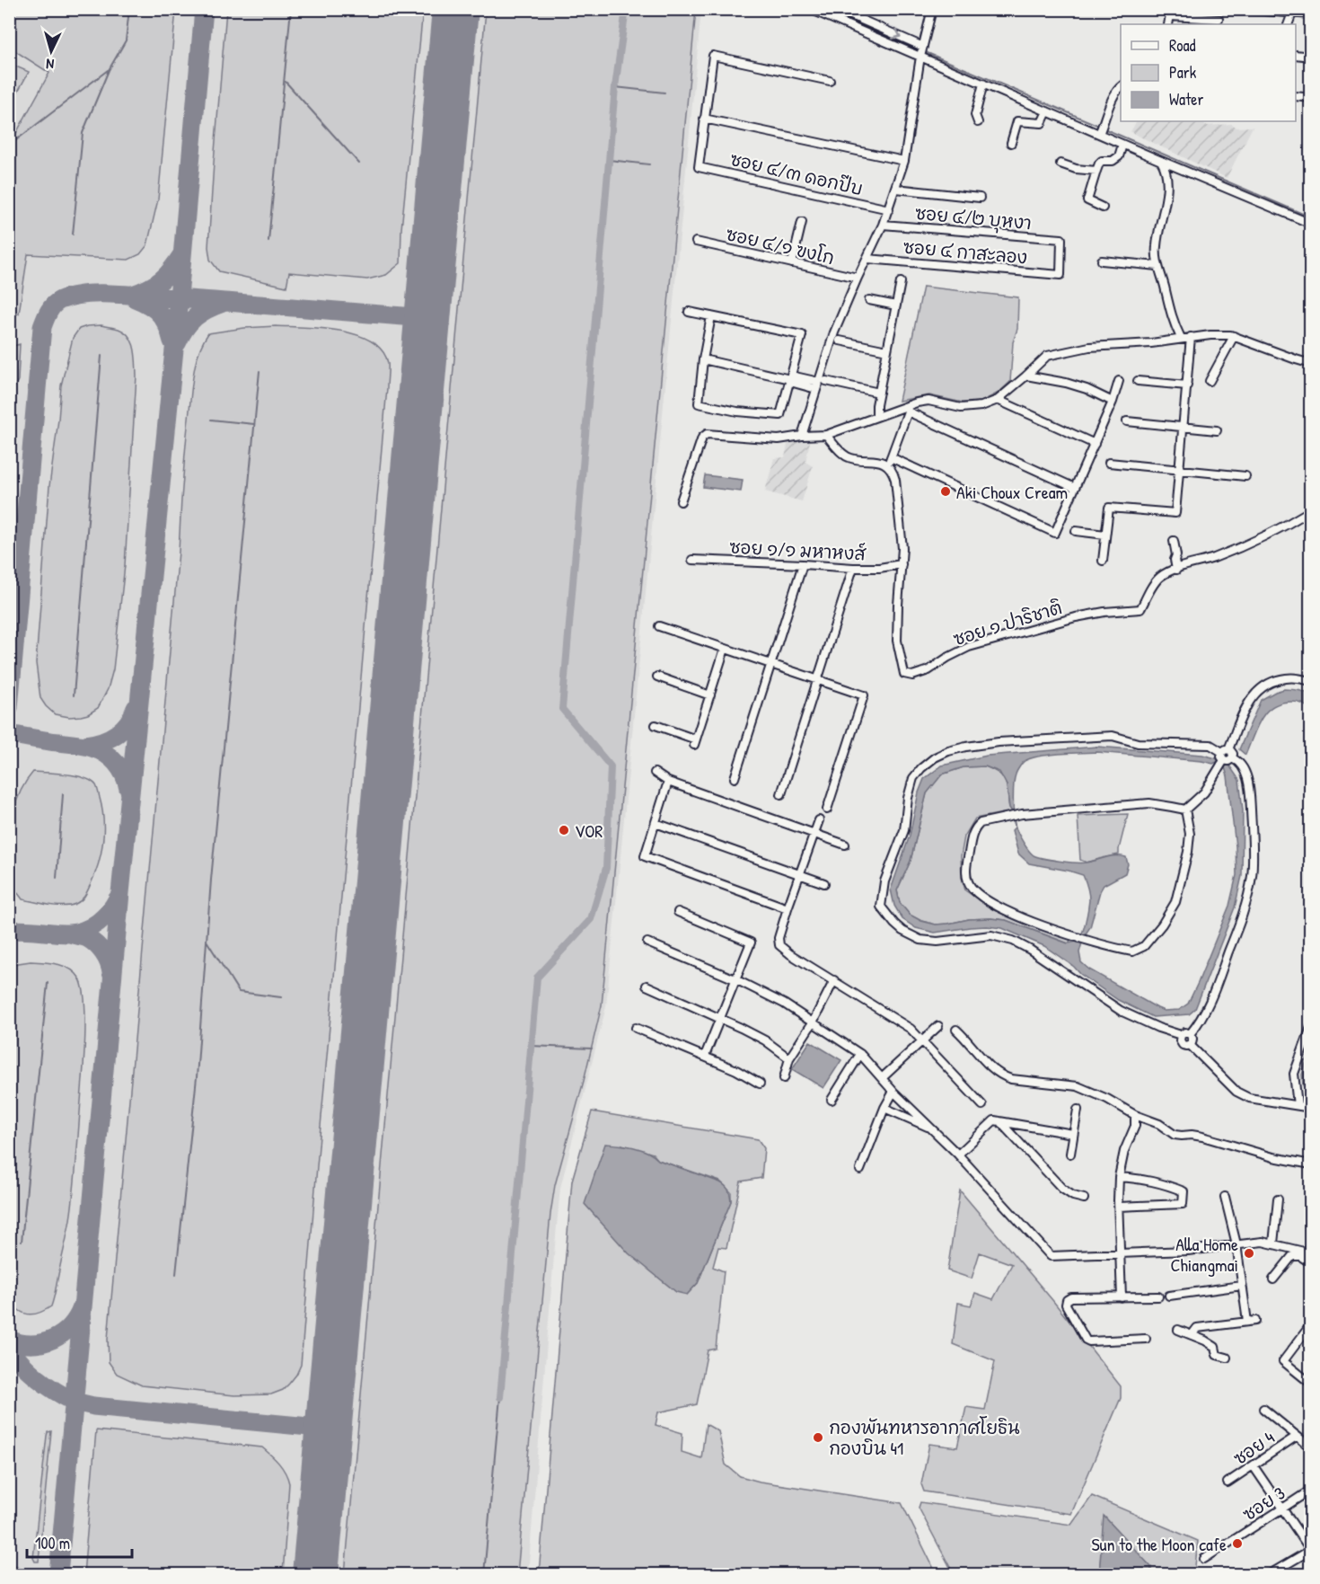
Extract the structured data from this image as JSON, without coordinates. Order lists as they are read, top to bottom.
{
  "streets": {
    "street": [
      "ซอย ๔/๓ ดอกปีบ",
      "ซอย ๔/๒ บุหงา",
      "ซอย ๔/๑ ฃงโก",
      "ซอย ๔ กาสะลอง",
      "ซอย ๑/๑ มหาหงส์",
      "ซอย ๑ ปาริชาติ",
      "ซอย 4",
      "ซอย 3"
    ]
  },
  "crossings": [
    ["ซอย ๔/๒ บุหงา", "ซอย ๔ กาสะลอง"],
    ["ซอย ๑/๑ มหาหงส์", "ซอย ๑ ปาริชาติ"]
  ],
  "places": [
    "Aki Choux Cream",
    "VOR",
    "Alla Home Chiangmai",
    "กองพันทหารอากาศโยธิน กองบิน 41",
    "Sun to the Moon cafe"
  ],
  "legend": ["Road", "Park", "Water"],
  "scale_bar": "100 m",
  "north": "bottom"
}
